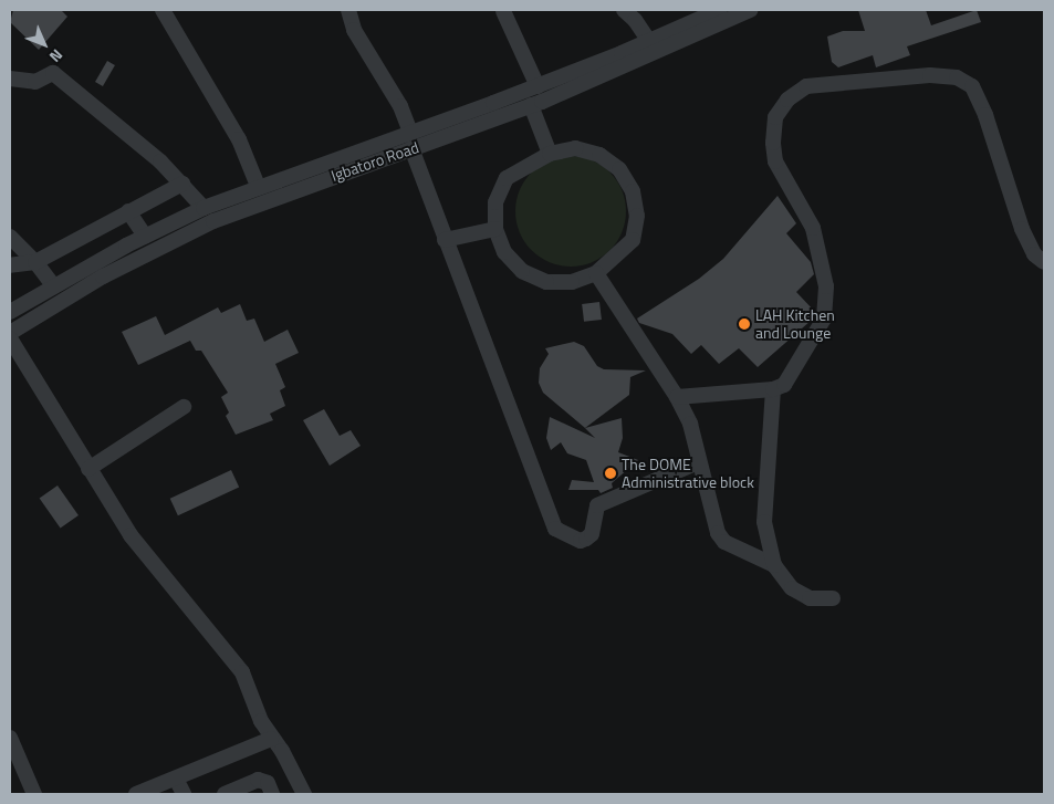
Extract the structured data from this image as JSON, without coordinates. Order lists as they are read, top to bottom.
{
  "streets": {
    "street": ["Igbatoro Road"]
  },
  "places": ["LAH Kitchen and Lounge", "The DOME Administrative block"],
  "north": "bottom right"
}
